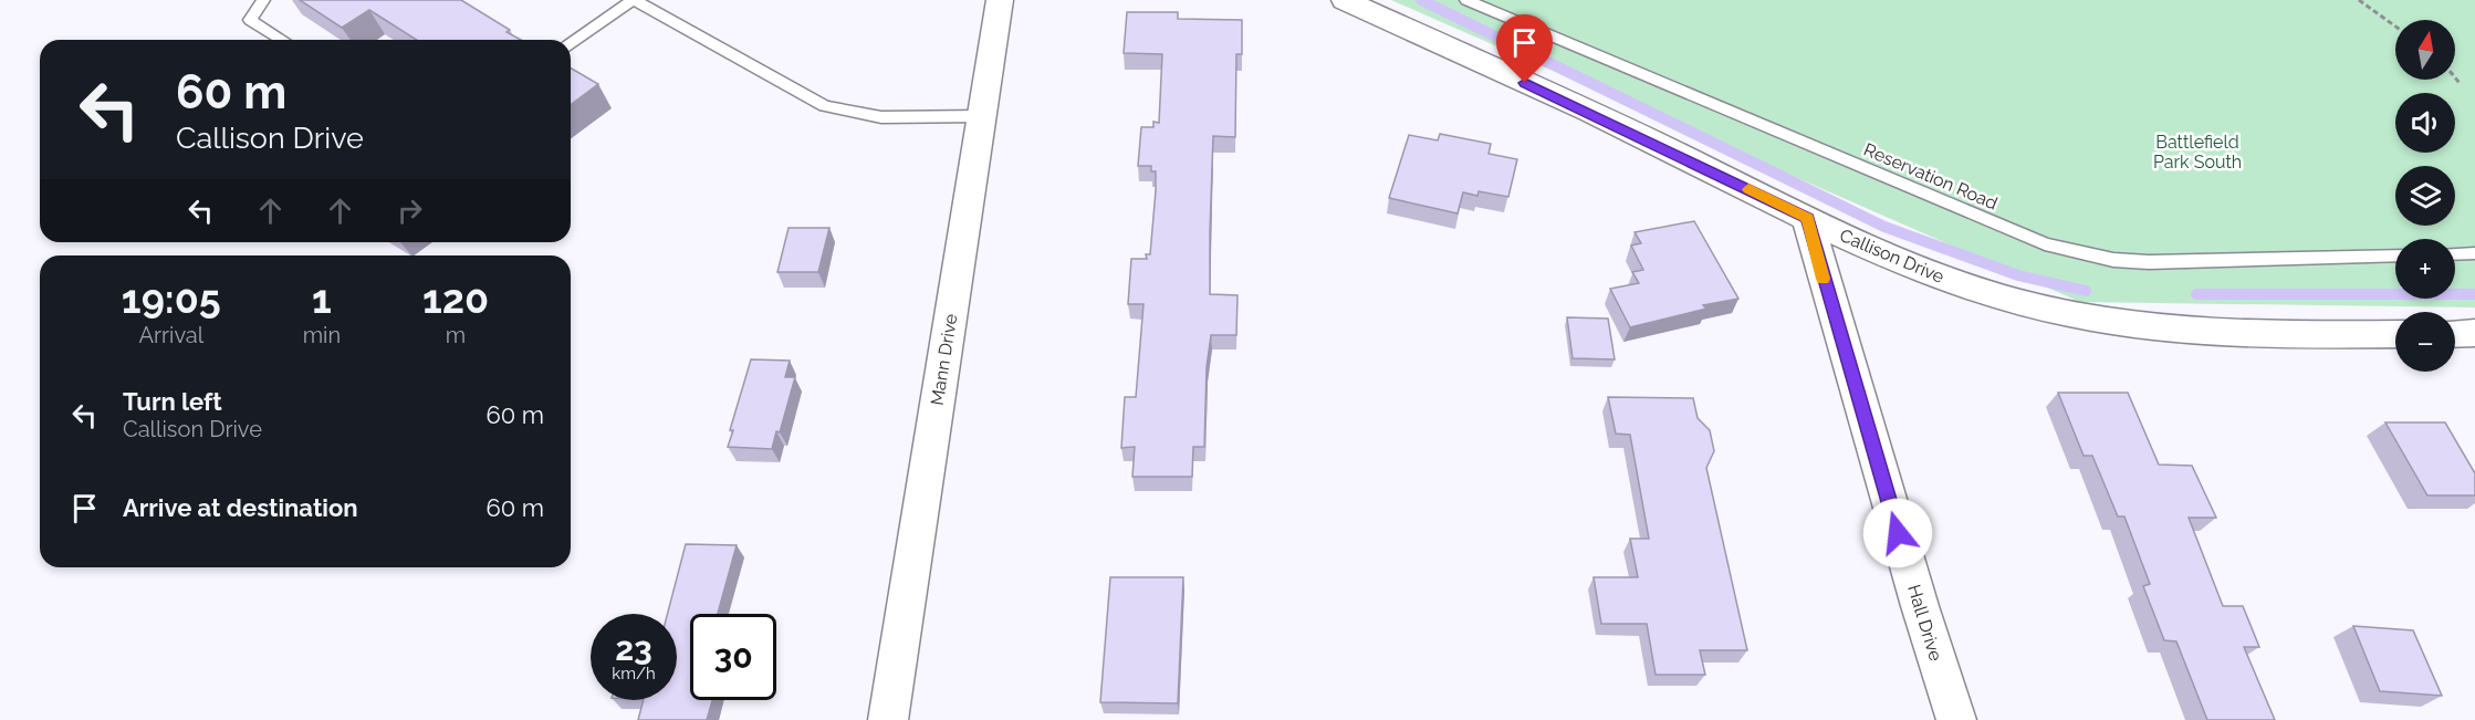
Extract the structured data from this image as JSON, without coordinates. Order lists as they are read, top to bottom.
{
  "streets": {
    "street": ["Callison Drive", "Mann Drive", "Hall Drive"],
    "lane": ["Reservation Road"]
  },
  "crossings": [
    ["Callison Drive", "Hall Drive"]
  ],
  "parks": ["Battlefield Park South"],
  "north": "top",
  "page": {
    "map_buttons": ["+", "−"],
    "turn": ["60 m", "Callison Drive"],
    "eta": [
      "19:05",
      "Arrival",
      "1",
      "min",
      "120",
      "m"
    ],
    "list": [
      {
        "name": "Turn left",
        "note": "Callison Drive",
        "value": "60 m"
      },
      {
        "name": "Arrive at destination",
        "value": "60 m"
      }
    ],
    "speed": "23 km/h",
    "limit": "30"
  }
}
